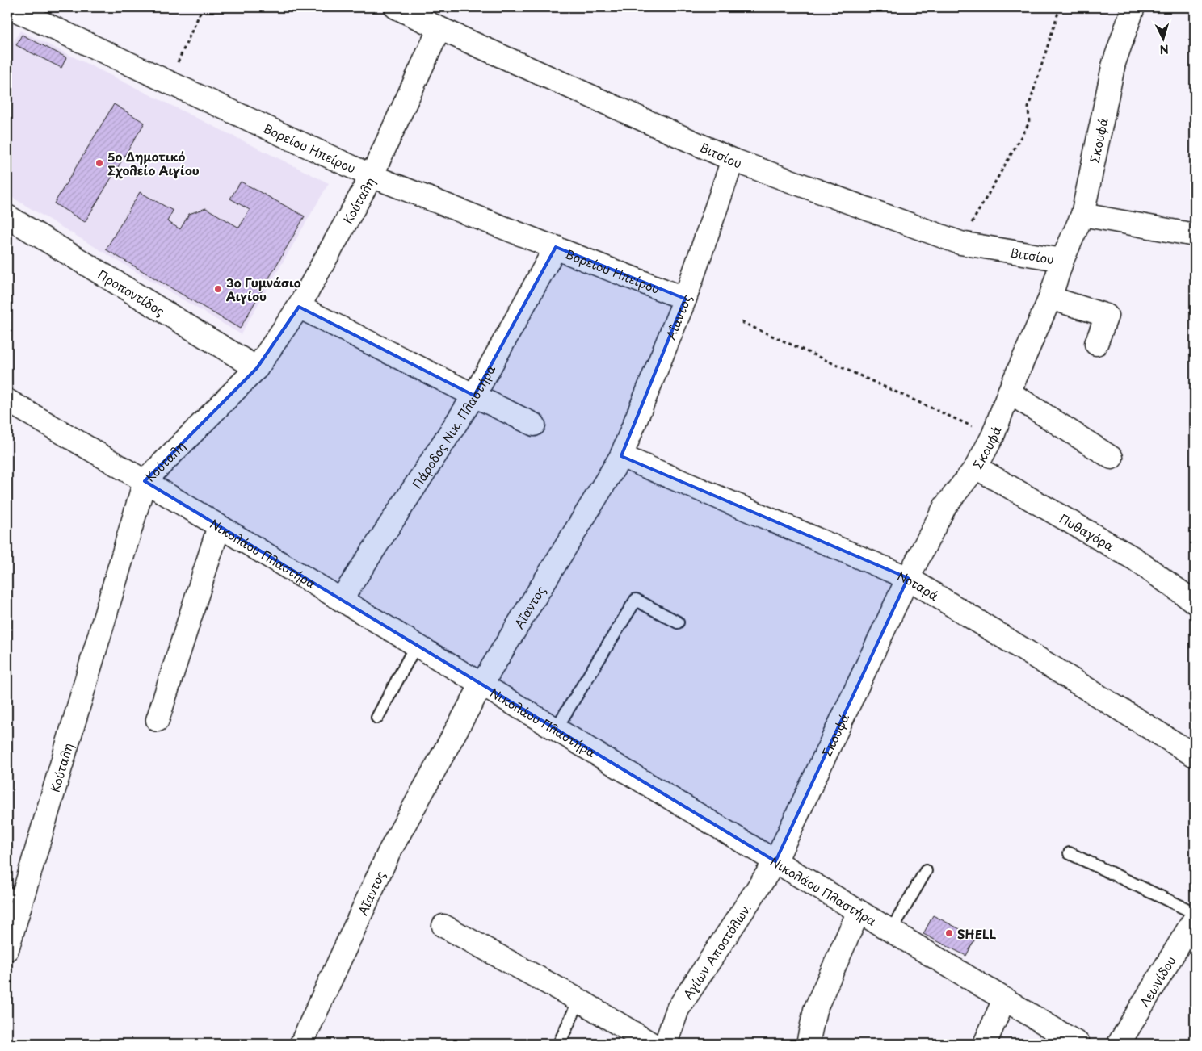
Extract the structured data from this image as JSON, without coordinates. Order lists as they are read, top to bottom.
{
  "streets": {
    "street": [
      "Σκουφά",
      "Βορείου Ηπείρου",
      "Βιτσίου",
      "Κούταλη",
      "Προποντίδος",
      "Αΐαντος",
      "Πάροδος Νικ. Πλαστήρα",
      "Πυθαγόρα",
      "Νικολάου Πλαστήρα",
      "Νοταρά",
      "Αγίων Αποστόλων.",
      "Λεωνίδου"
    ]
  },
  "crossings": [
    ["Σκουφά", "Βιτσίου"],
    ["Σκουφά", "Πυθαγόρα"],
    ["Σκουφά", "Νικολάου Πλαστήρα"],
    ["Σκουφά", "Νοταρά"],
    ["Σκουφά", "Αγίων Αποστόλων."],
    ["Βορείου Ηπείρου", "Κούταλη"],
    ["Βορείου Ηπείρου", "Αΐαντος"],
    ["Βορείου Ηπείρου", "Πάροδος Νικ. Πλαστήρα"],
    ["Βιτσίου", "Κούταλη"],
    ["Βιτσίου", "Αΐαντος"],
    ["Κούταλη", "Προποντίδος"],
    ["Κούταλη", "Νικολάου Πλαστήρα"],
    ["Αΐαντος", "Νικολάου Πλαστήρα"],
    ["Αΐαντος", "Νοταρά"],
    ["Πάροδος Νικ. Πλαστήρα", "Νικολάου Πλαστήρα"],
    ["Νικολάου Πλαστήρα", "Αγίων Αποστόλων."]
  ],
  "places": ["5ο Δημοτικό Σχολείο Αιγίου", "3ο Γυμνάσιο Αιγίου", "SHELL"],
  "north": "bottom"
}
